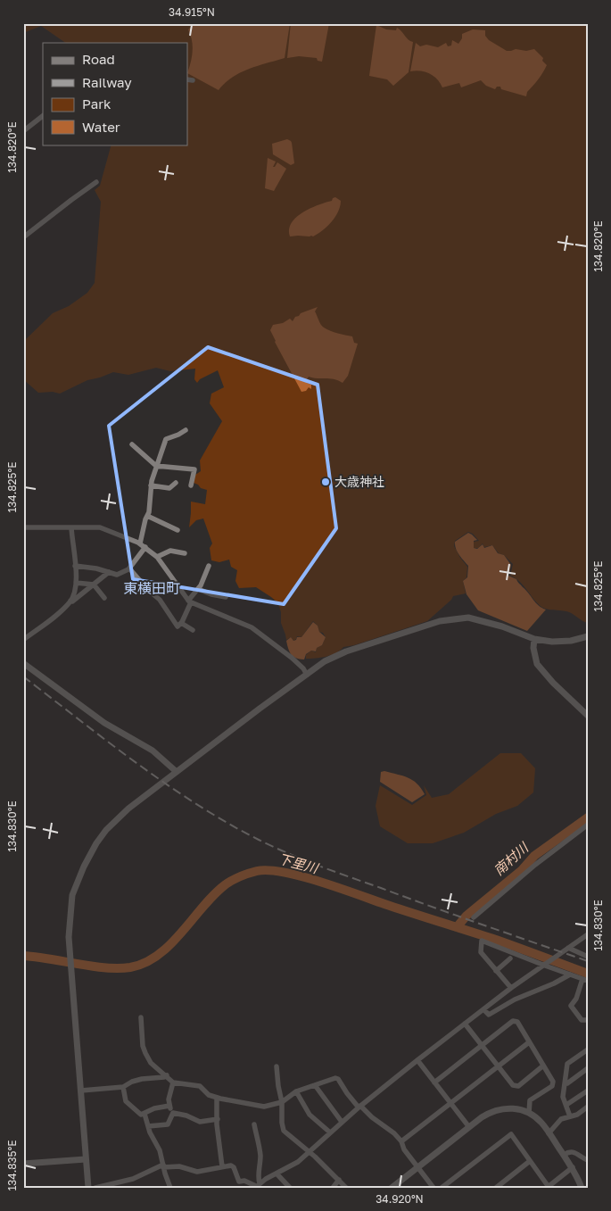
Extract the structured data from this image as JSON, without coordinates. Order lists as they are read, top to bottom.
{
  "districts": ["東横田町"],
  "water": ["南村川", "下里川"],
  "places": ["大歳神社"],
  "legend": [
    "Road",
    "Railway",
    "Park",
    "Water"
  ],
  "coordinates": [
    "34.915°N",
    "134.820°E",
    "134.825°E",
    "134.830°E",
    "134.835°E",
    "34.920°N"
  ]
}
